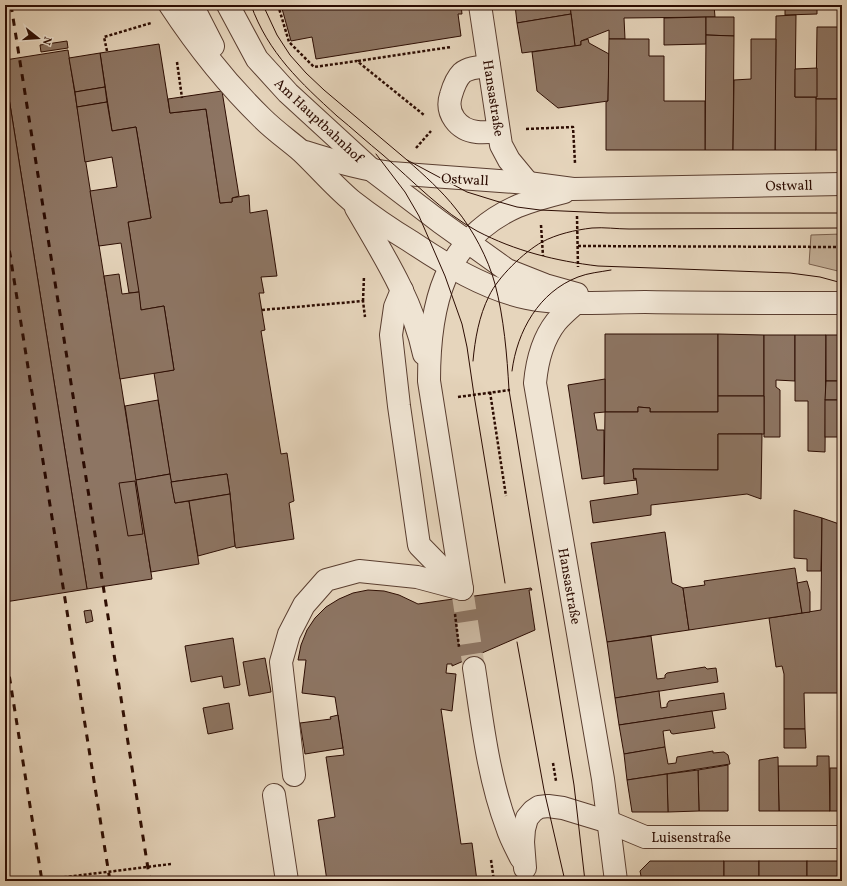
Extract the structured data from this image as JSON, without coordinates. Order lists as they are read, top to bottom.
{
  "streets": {
    "street": [
      "Hansastraße",
      "Am Hauptbahnhof",
      "Ostwall",
      "Luisenstraße"
    ]
  },
  "crossings": [
    ["Hansastraße", "Ostwall"],
    ["Hansastraße", "Luisenstraße"],
    ["Am Hauptbahnhof", "Ostwall"]
  ],
  "north": "right"
}
